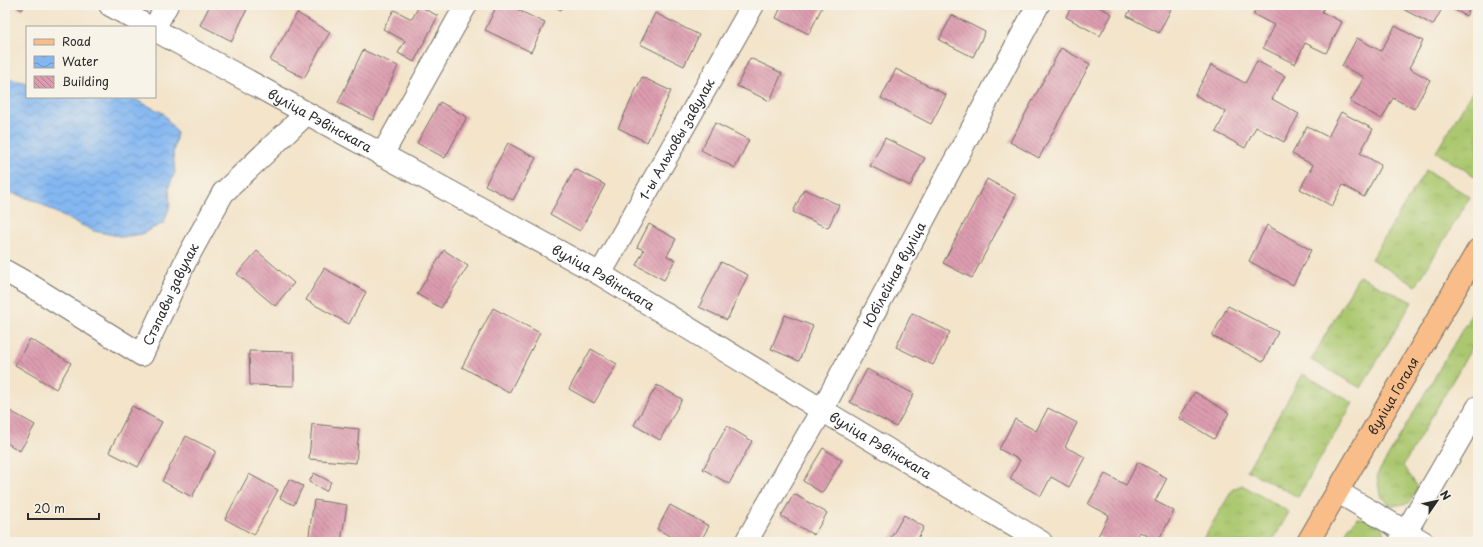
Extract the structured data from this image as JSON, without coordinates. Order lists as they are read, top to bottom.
{
  "streets": {
    "main road": ["вуліца Гогаля"],
    "street": [
      "вуліца Рэвінскага",
      "1-ы Альховы завулак",
      "Юбілейная вуліца",
      "Стэпавы завулак"
    ]
  },
  "crossings": [
    ["вуліца Рэвінскага", "1-ы Альховы завулак"],
    ["вуліца Рэвінскага", "Юбілейная вуліца"],
    ["вуліца Рэвінскага", "Стэпавы завулак"]
  ],
  "legend": ["Road", "Water", "Building"],
  "scale_bar": "20 m",
  "north": "top right"
}
